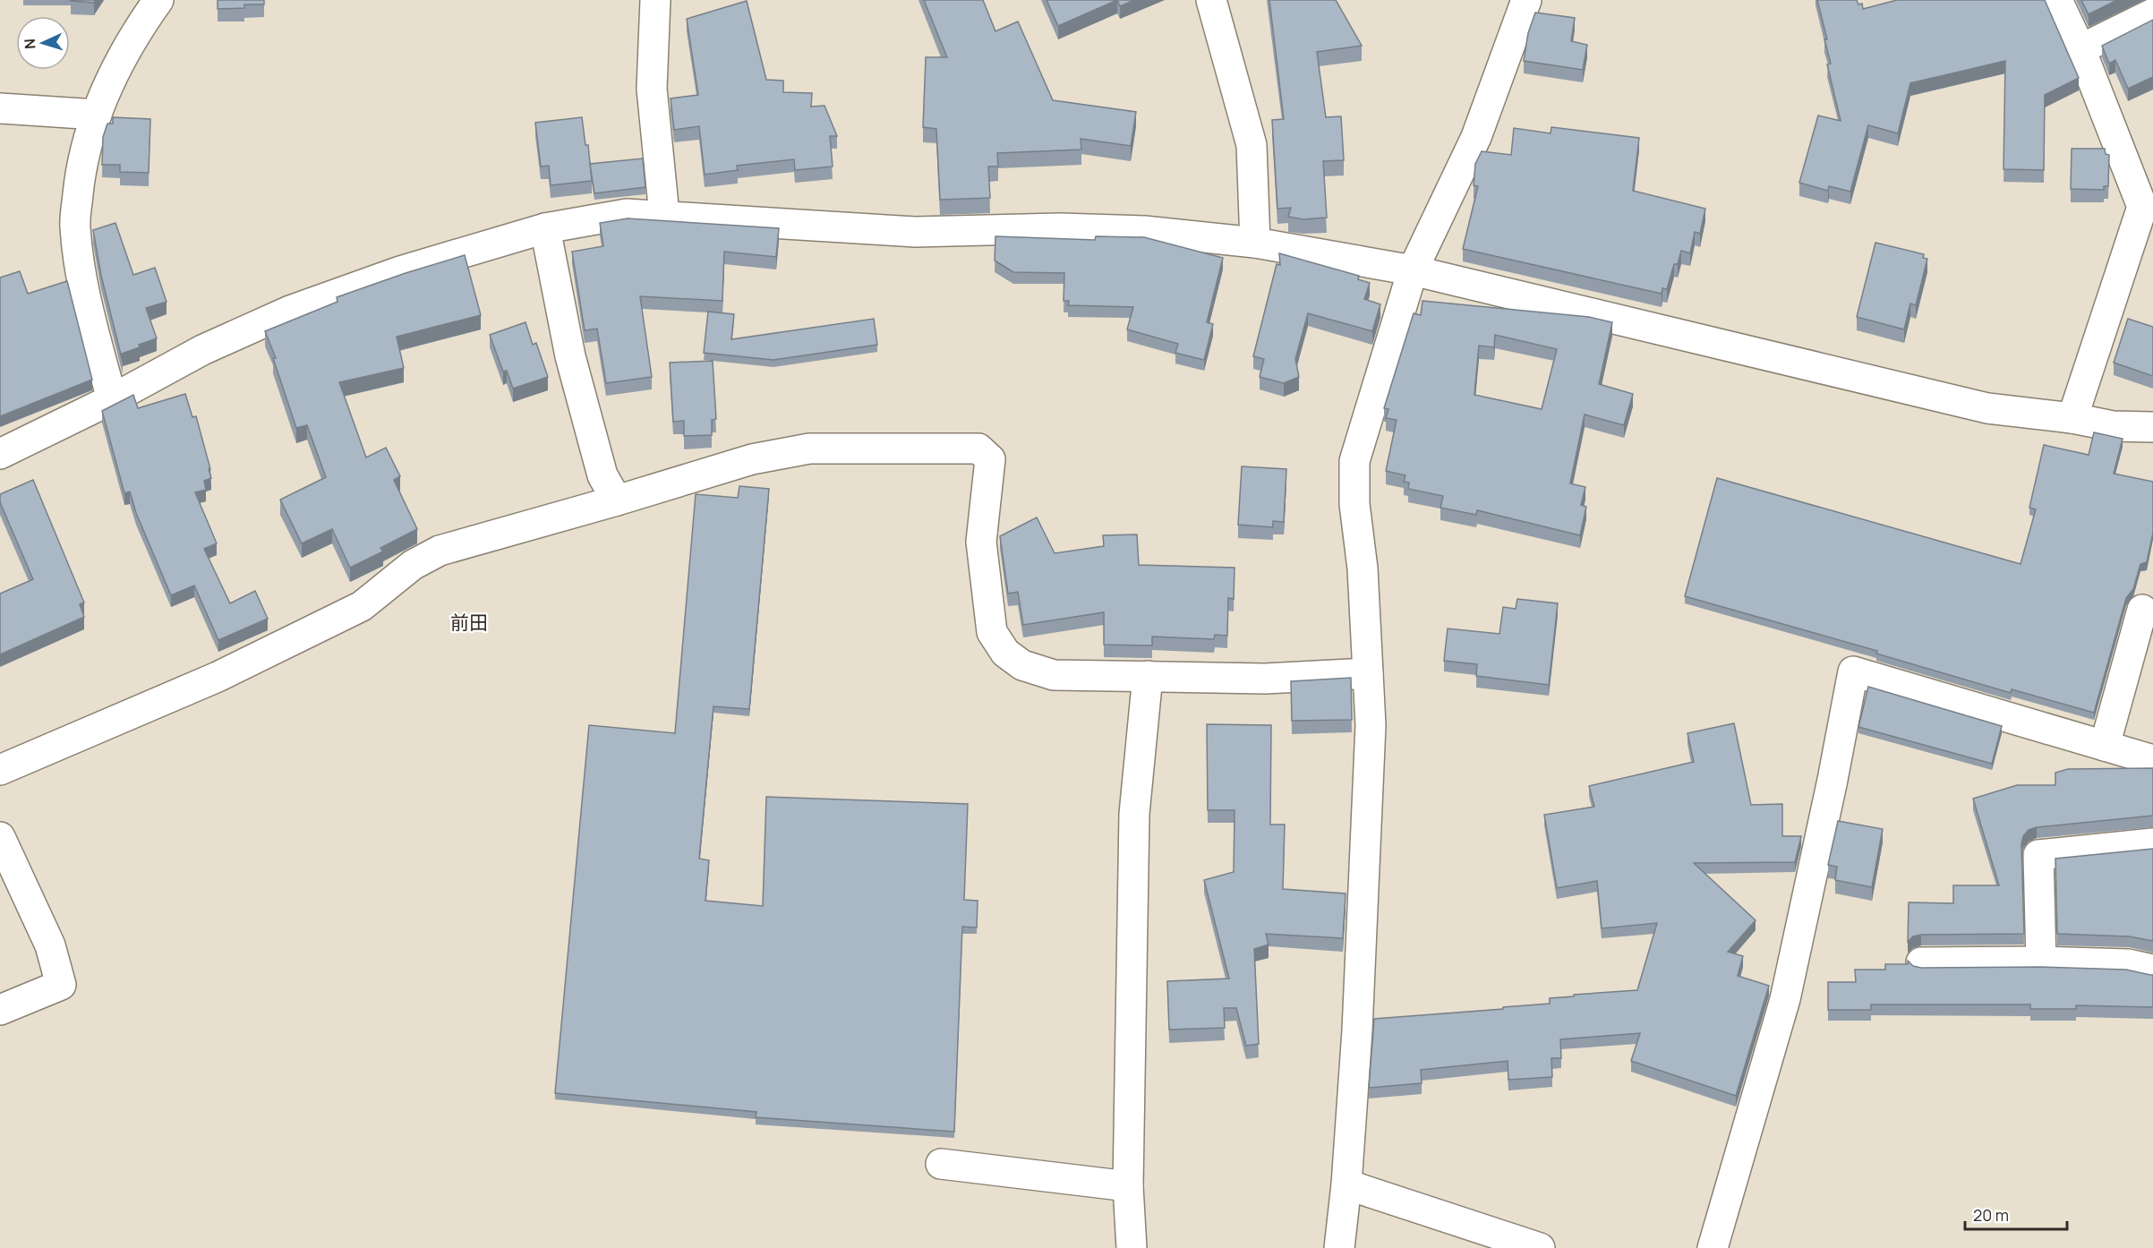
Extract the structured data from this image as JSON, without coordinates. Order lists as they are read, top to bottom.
{
  "districts": ["前田"],
  "scale_bar": "20 m",
  "north": "left"
}
